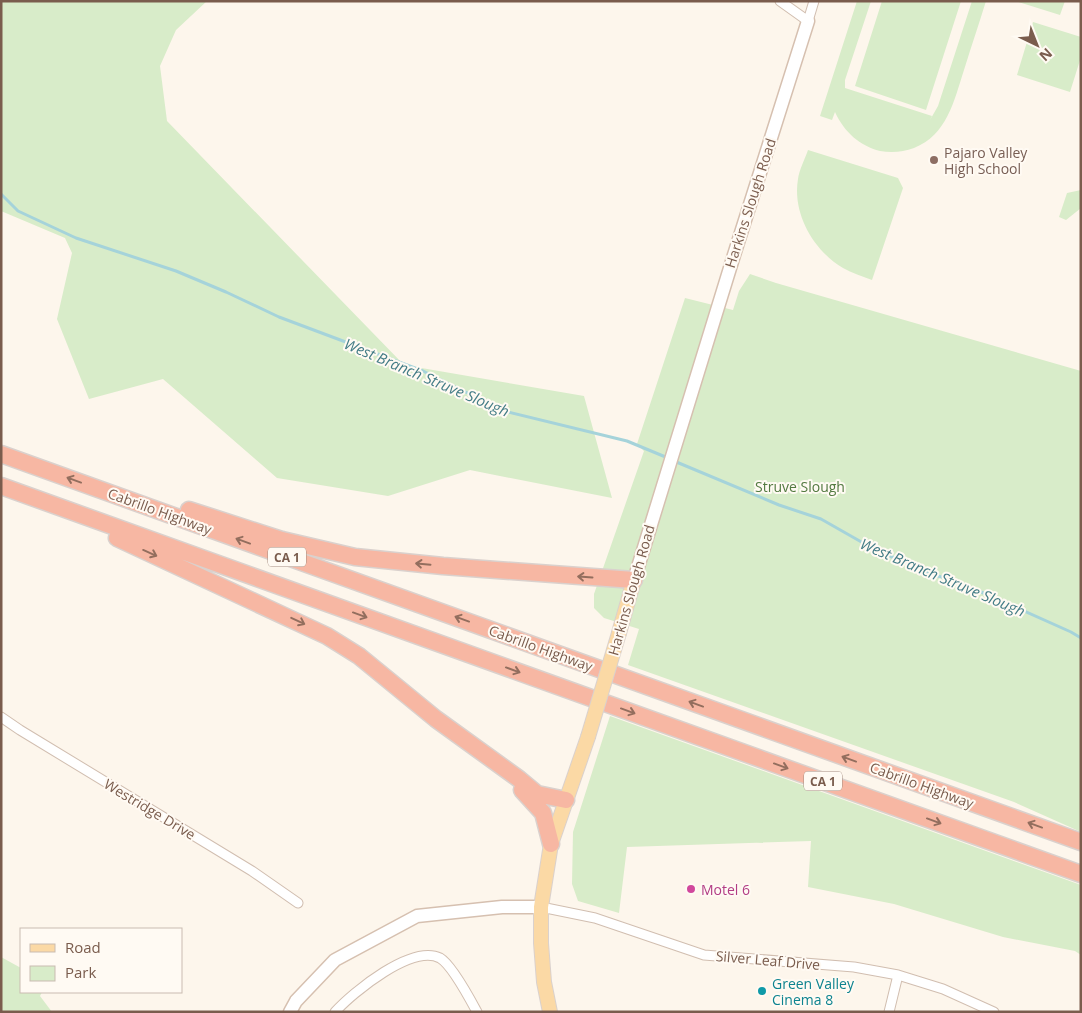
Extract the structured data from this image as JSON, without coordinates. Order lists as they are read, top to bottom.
{
  "streets": {
    "highway": ["Cabrillo Highway", "CA 1"],
    "main road": ["Harkins Slough Road"],
    "street": ["Westridge Drive", "Silver Leaf Drive"]
  },
  "crossings": [
    ["Harkins Slough Road", "Silver Leaf Drive"]
  ],
  "water": ["West Branch Struve Slough"],
  "parks": ["Struve Slough"],
  "places": ["Pajaro Valley High School", "Motel 6", "Green Valley Cinema 8"],
  "legend": ["Road", "Park"],
  "north": "bottom right"
}
